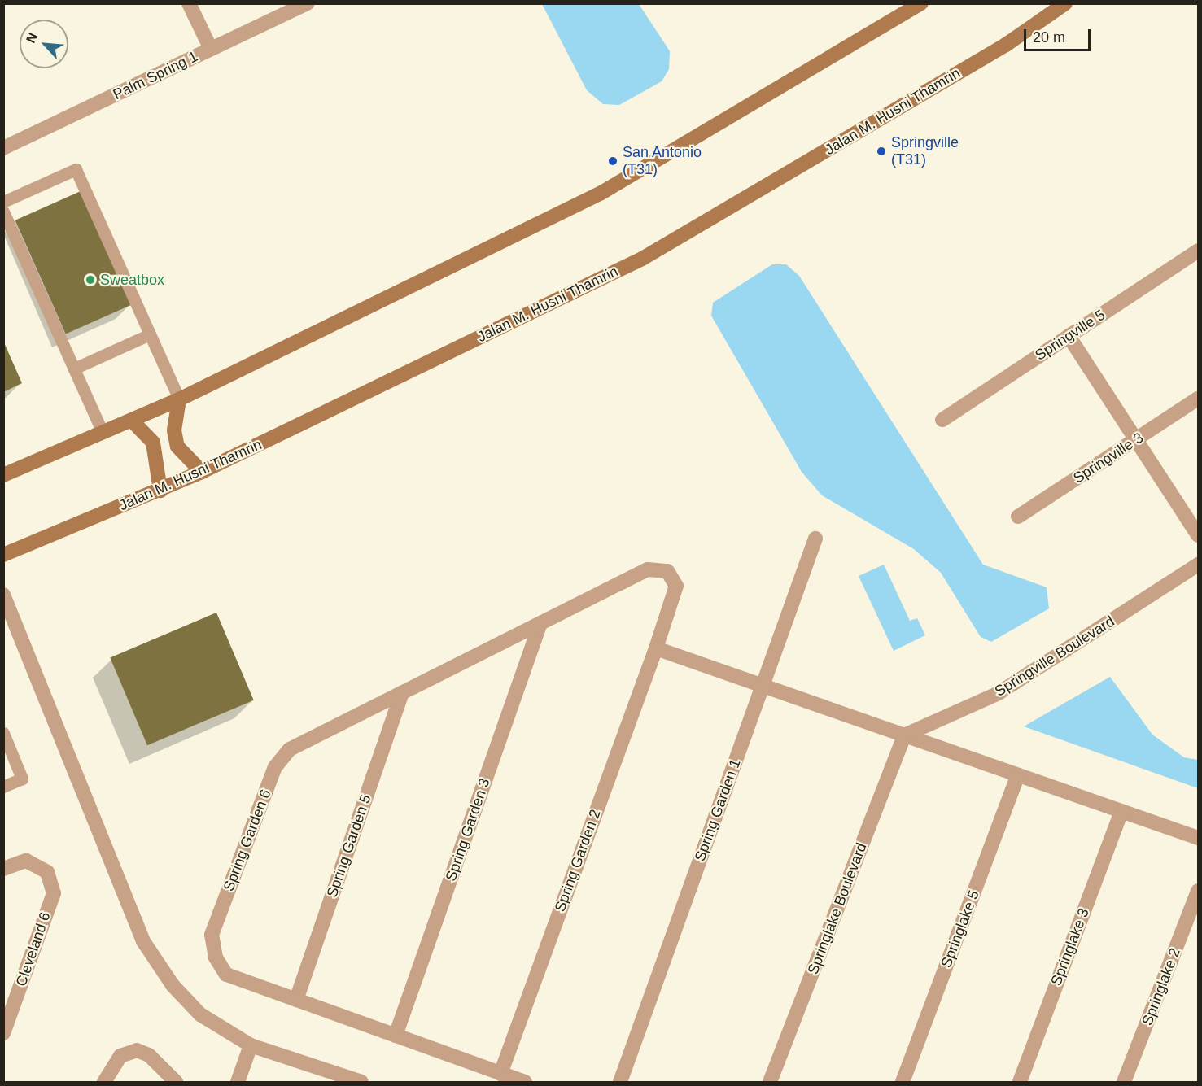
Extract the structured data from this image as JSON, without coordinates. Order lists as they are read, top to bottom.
{
  "streets": {
    "main road": ["Jalan M. Husni Thamrin"],
    "street": [
      "Palm Spring 1",
      "Springville 5",
      "Springville 3",
      "Springville Boulevard",
      "Spring Garden 1",
      "Spring Garden 3",
      "Spring Garden 6",
      "Spring Garden 5",
      "Spring Garden 2",
      "Springlake Boulevard",
      "Springlake 5",
      "Springlake 3",
      "Cleveland 6",
      "Springlake 2"
    ]
  },
  "crossings": [
    ["Springville Boulevard", "Springlake Boulevard"],
    ["Spring Garden 3", "Spring Garden 2"],
    ["Spring Garden 6", "Spring Garden 5"]
  ],
  "places": ["Springville (T31)", "San Antonio (T31)", "Sweatbox"],
  "scale_bar": "20 m",
  "north": "top left"
}
